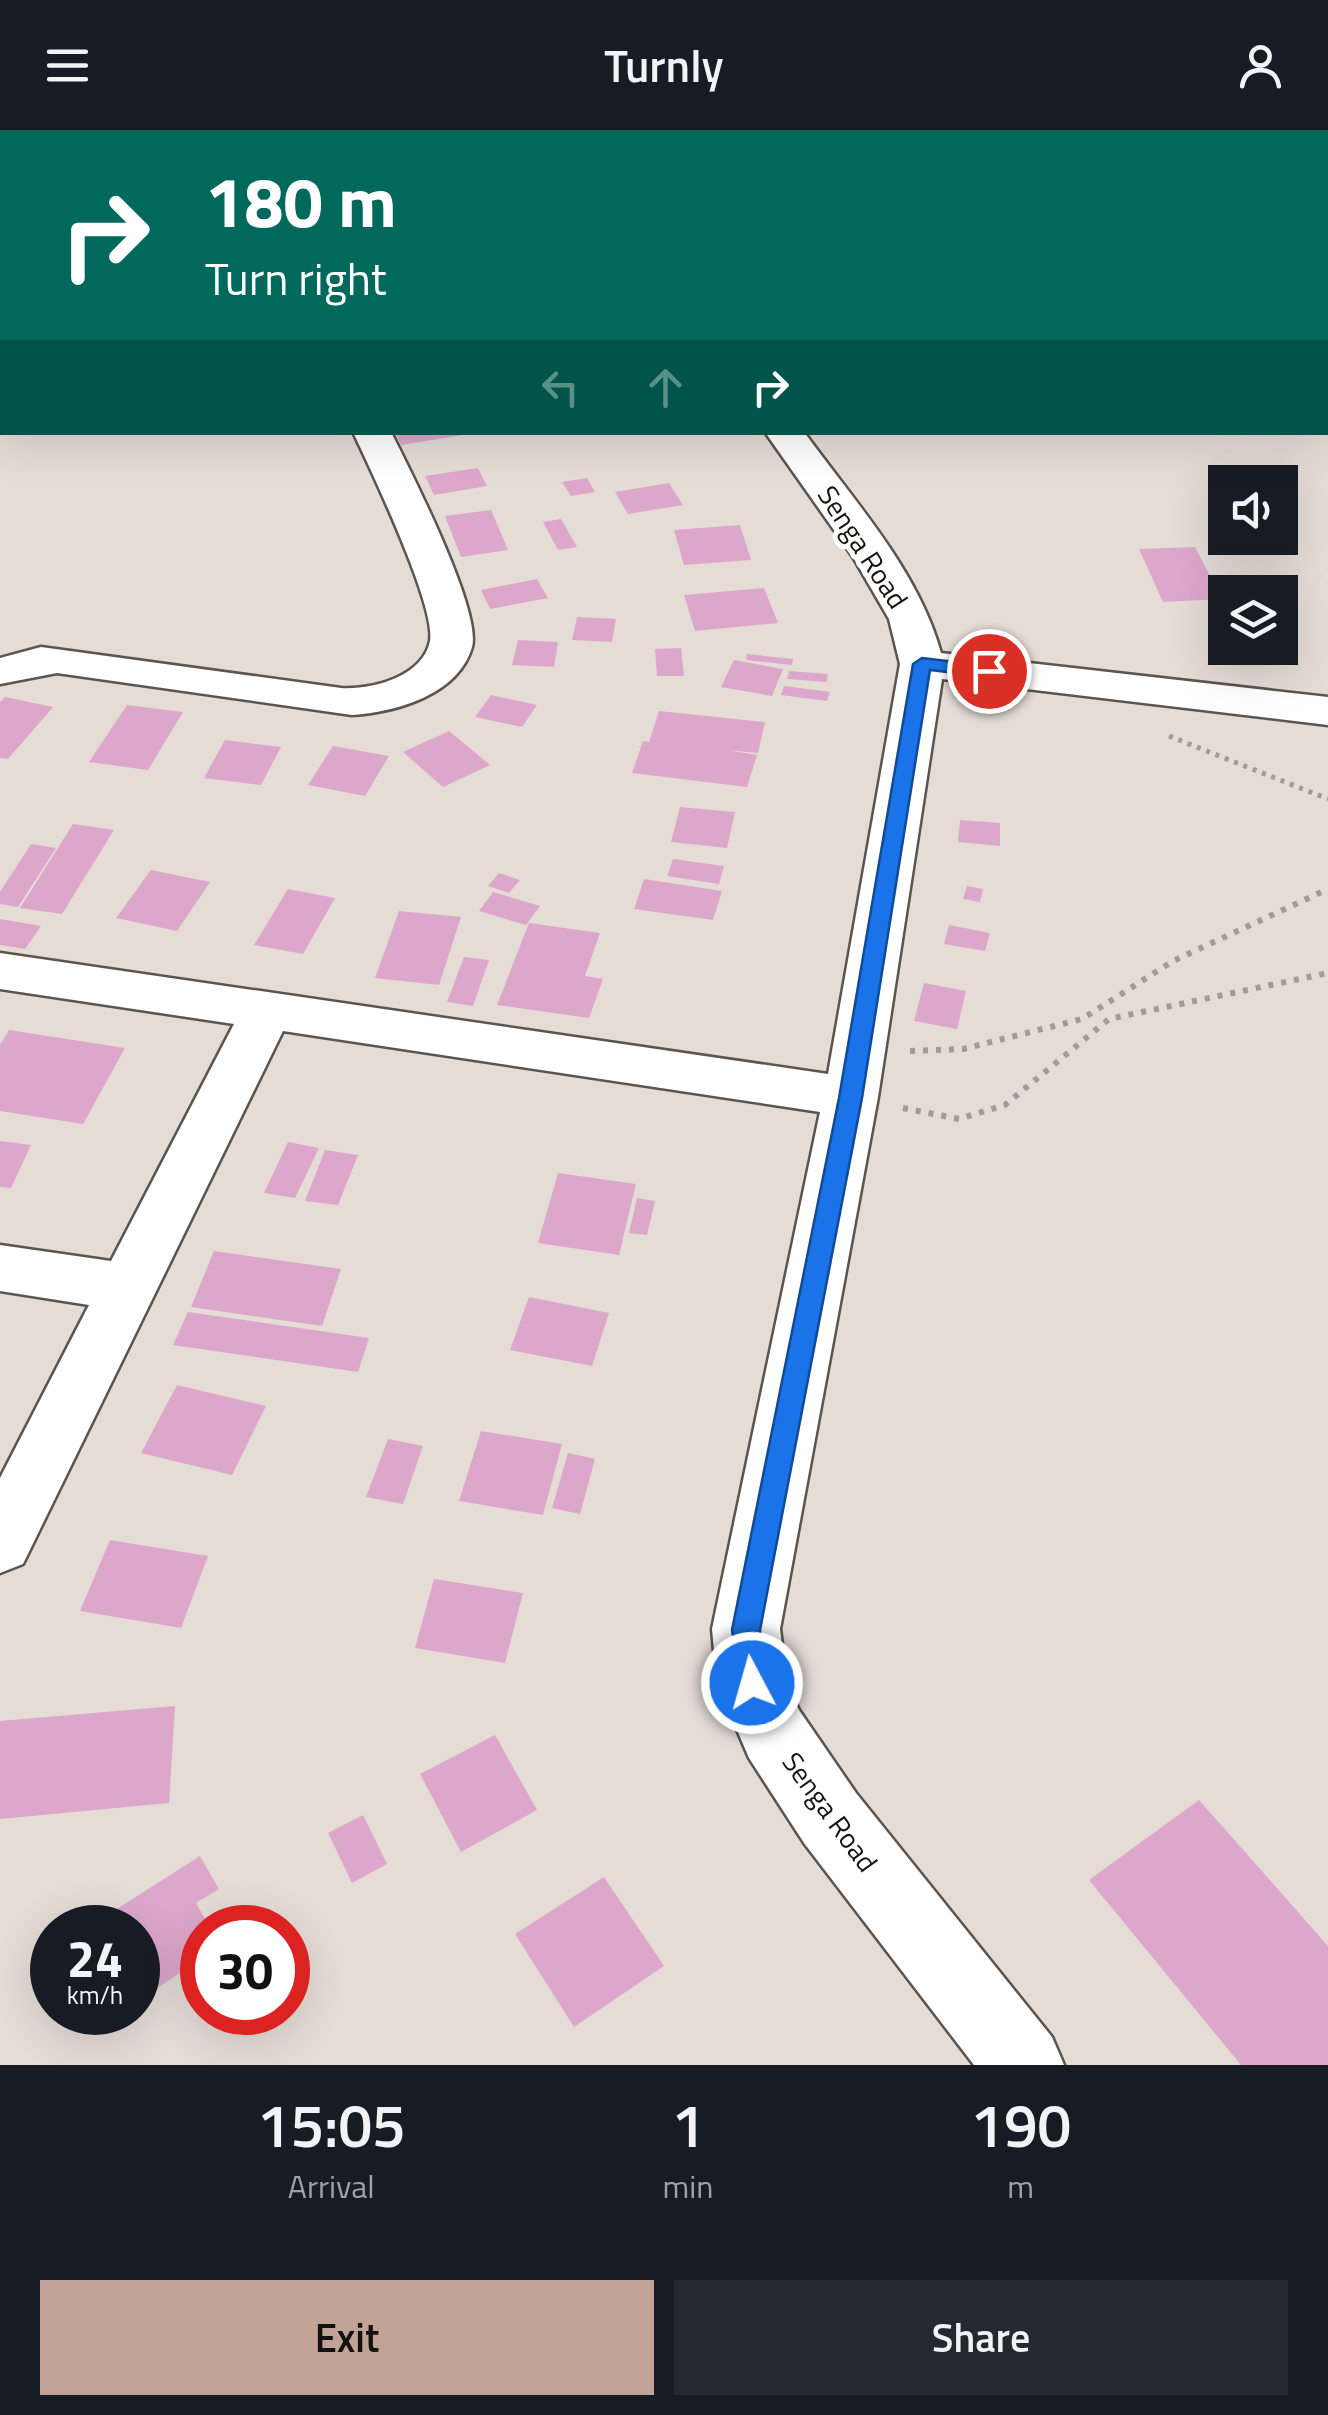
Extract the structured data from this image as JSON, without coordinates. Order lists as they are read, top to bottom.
{
  "streets": {
    "street": ["Senga Road"]
  },
  "page": {
    "header": "Turnly",
    "turn": ["180 m", "Turn right"],
    "speed": "24 km/h",
    "limit": "30",
    "eta": [
      "15:05",
      "Arrival",
      "1",
      "min",
      "190",
      "m"
    ],
    "buttons": ["Exit", "Share"]
  }
}
